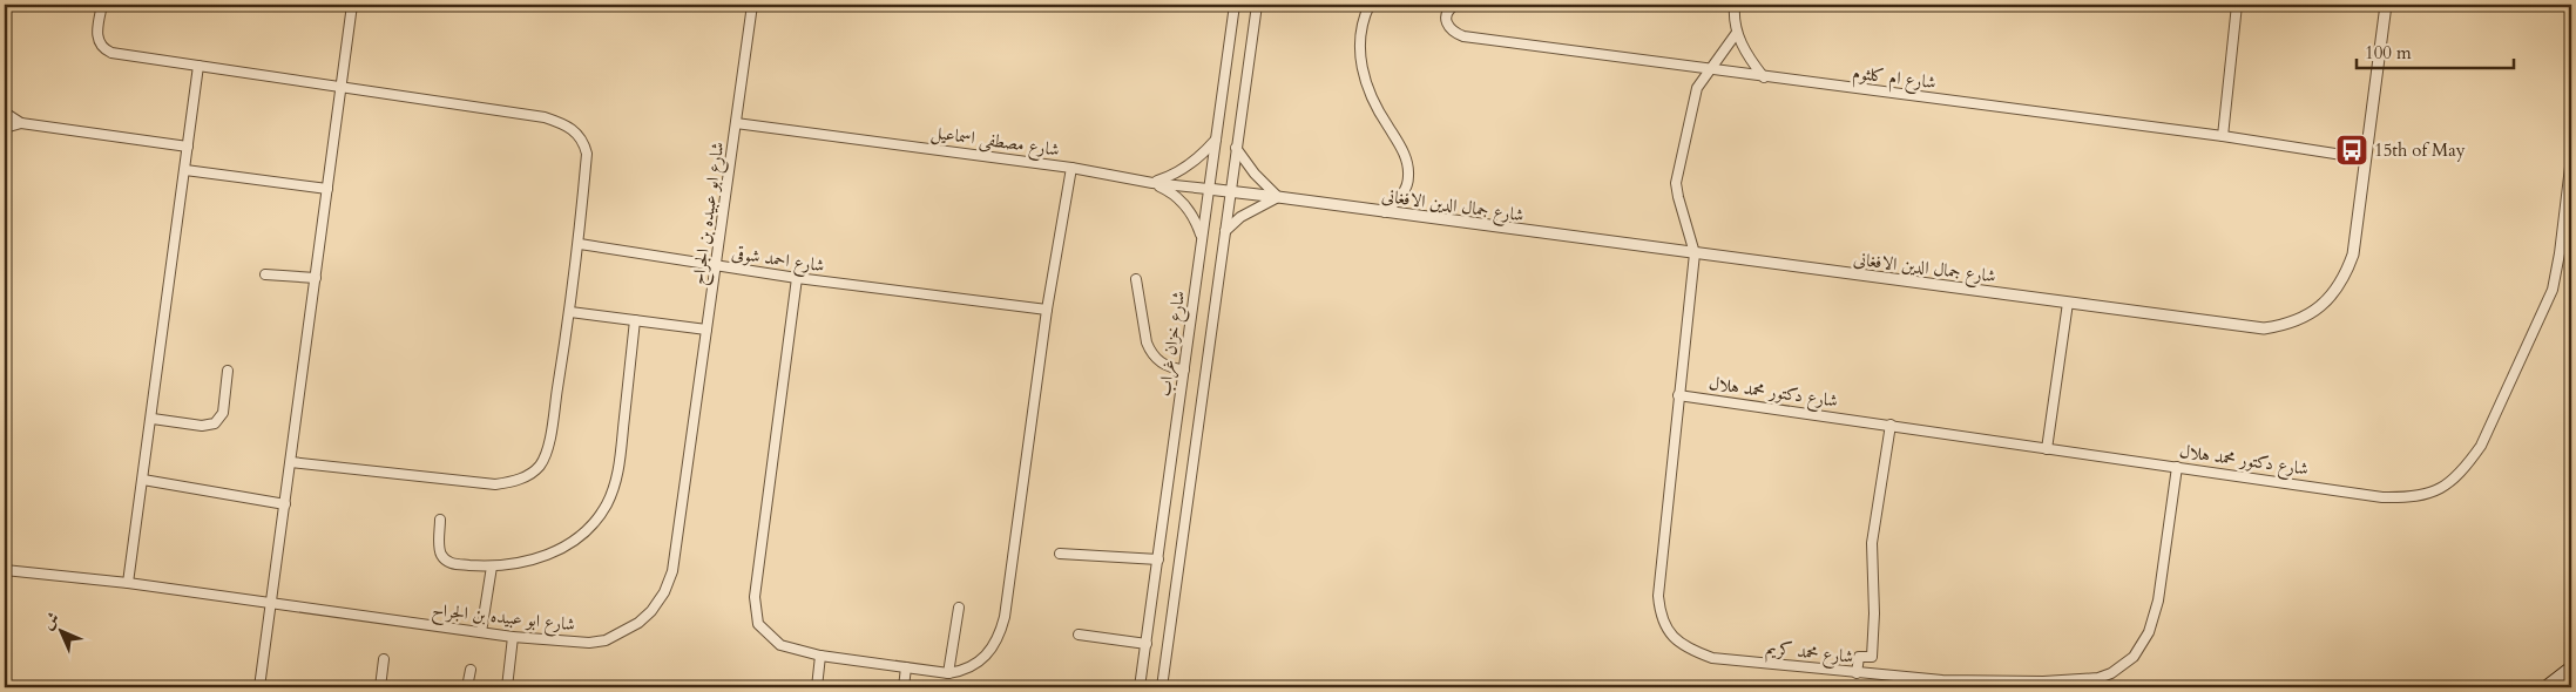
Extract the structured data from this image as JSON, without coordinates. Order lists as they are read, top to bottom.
{
  "streets": {
    "street": [
      "شارع ام كلثوم",
      "شارع مصطفى اسماعيل",
      "شارع جمال الدين الافغانى",
      "شارع ابو عبيده بن الجراح",
      "شارع احمد شوقى",
      "شارع خزان غراب",
      "شارع دكتور محمد هلال",
      "شارع محمد كريم"
    ]
  },
  "crossings": [
    ["شارع ام كلثوم", "شارع جمال الدين الافغانى"],
    ["شارع مصطفى اسماعيل", "شارع جمال الدين الافغانى"],
    ["شارع مصطفى اسماعيل", "شارع ابو عبيده بن الجراح"],
    ["شارع مصطفى اسماعيل", "شارع خزان غراب"],
    ["شارع جمال الدين الافغانى", "شارع خزان غراب"],
    ["شارع جمال الدين الافغانى", "شارع محمد كريم"],
    ["شارع ابو عبيده بن الجراح", "شارع احمد شوقى"],
    ["شارع دكتور محمد هلال", "شارع محمد كريم"]
  ],
  "places": {
    "bus stop": ["15th of May"]
  },
  "scale_bar": "100 m",
  "north": "top left"
}
